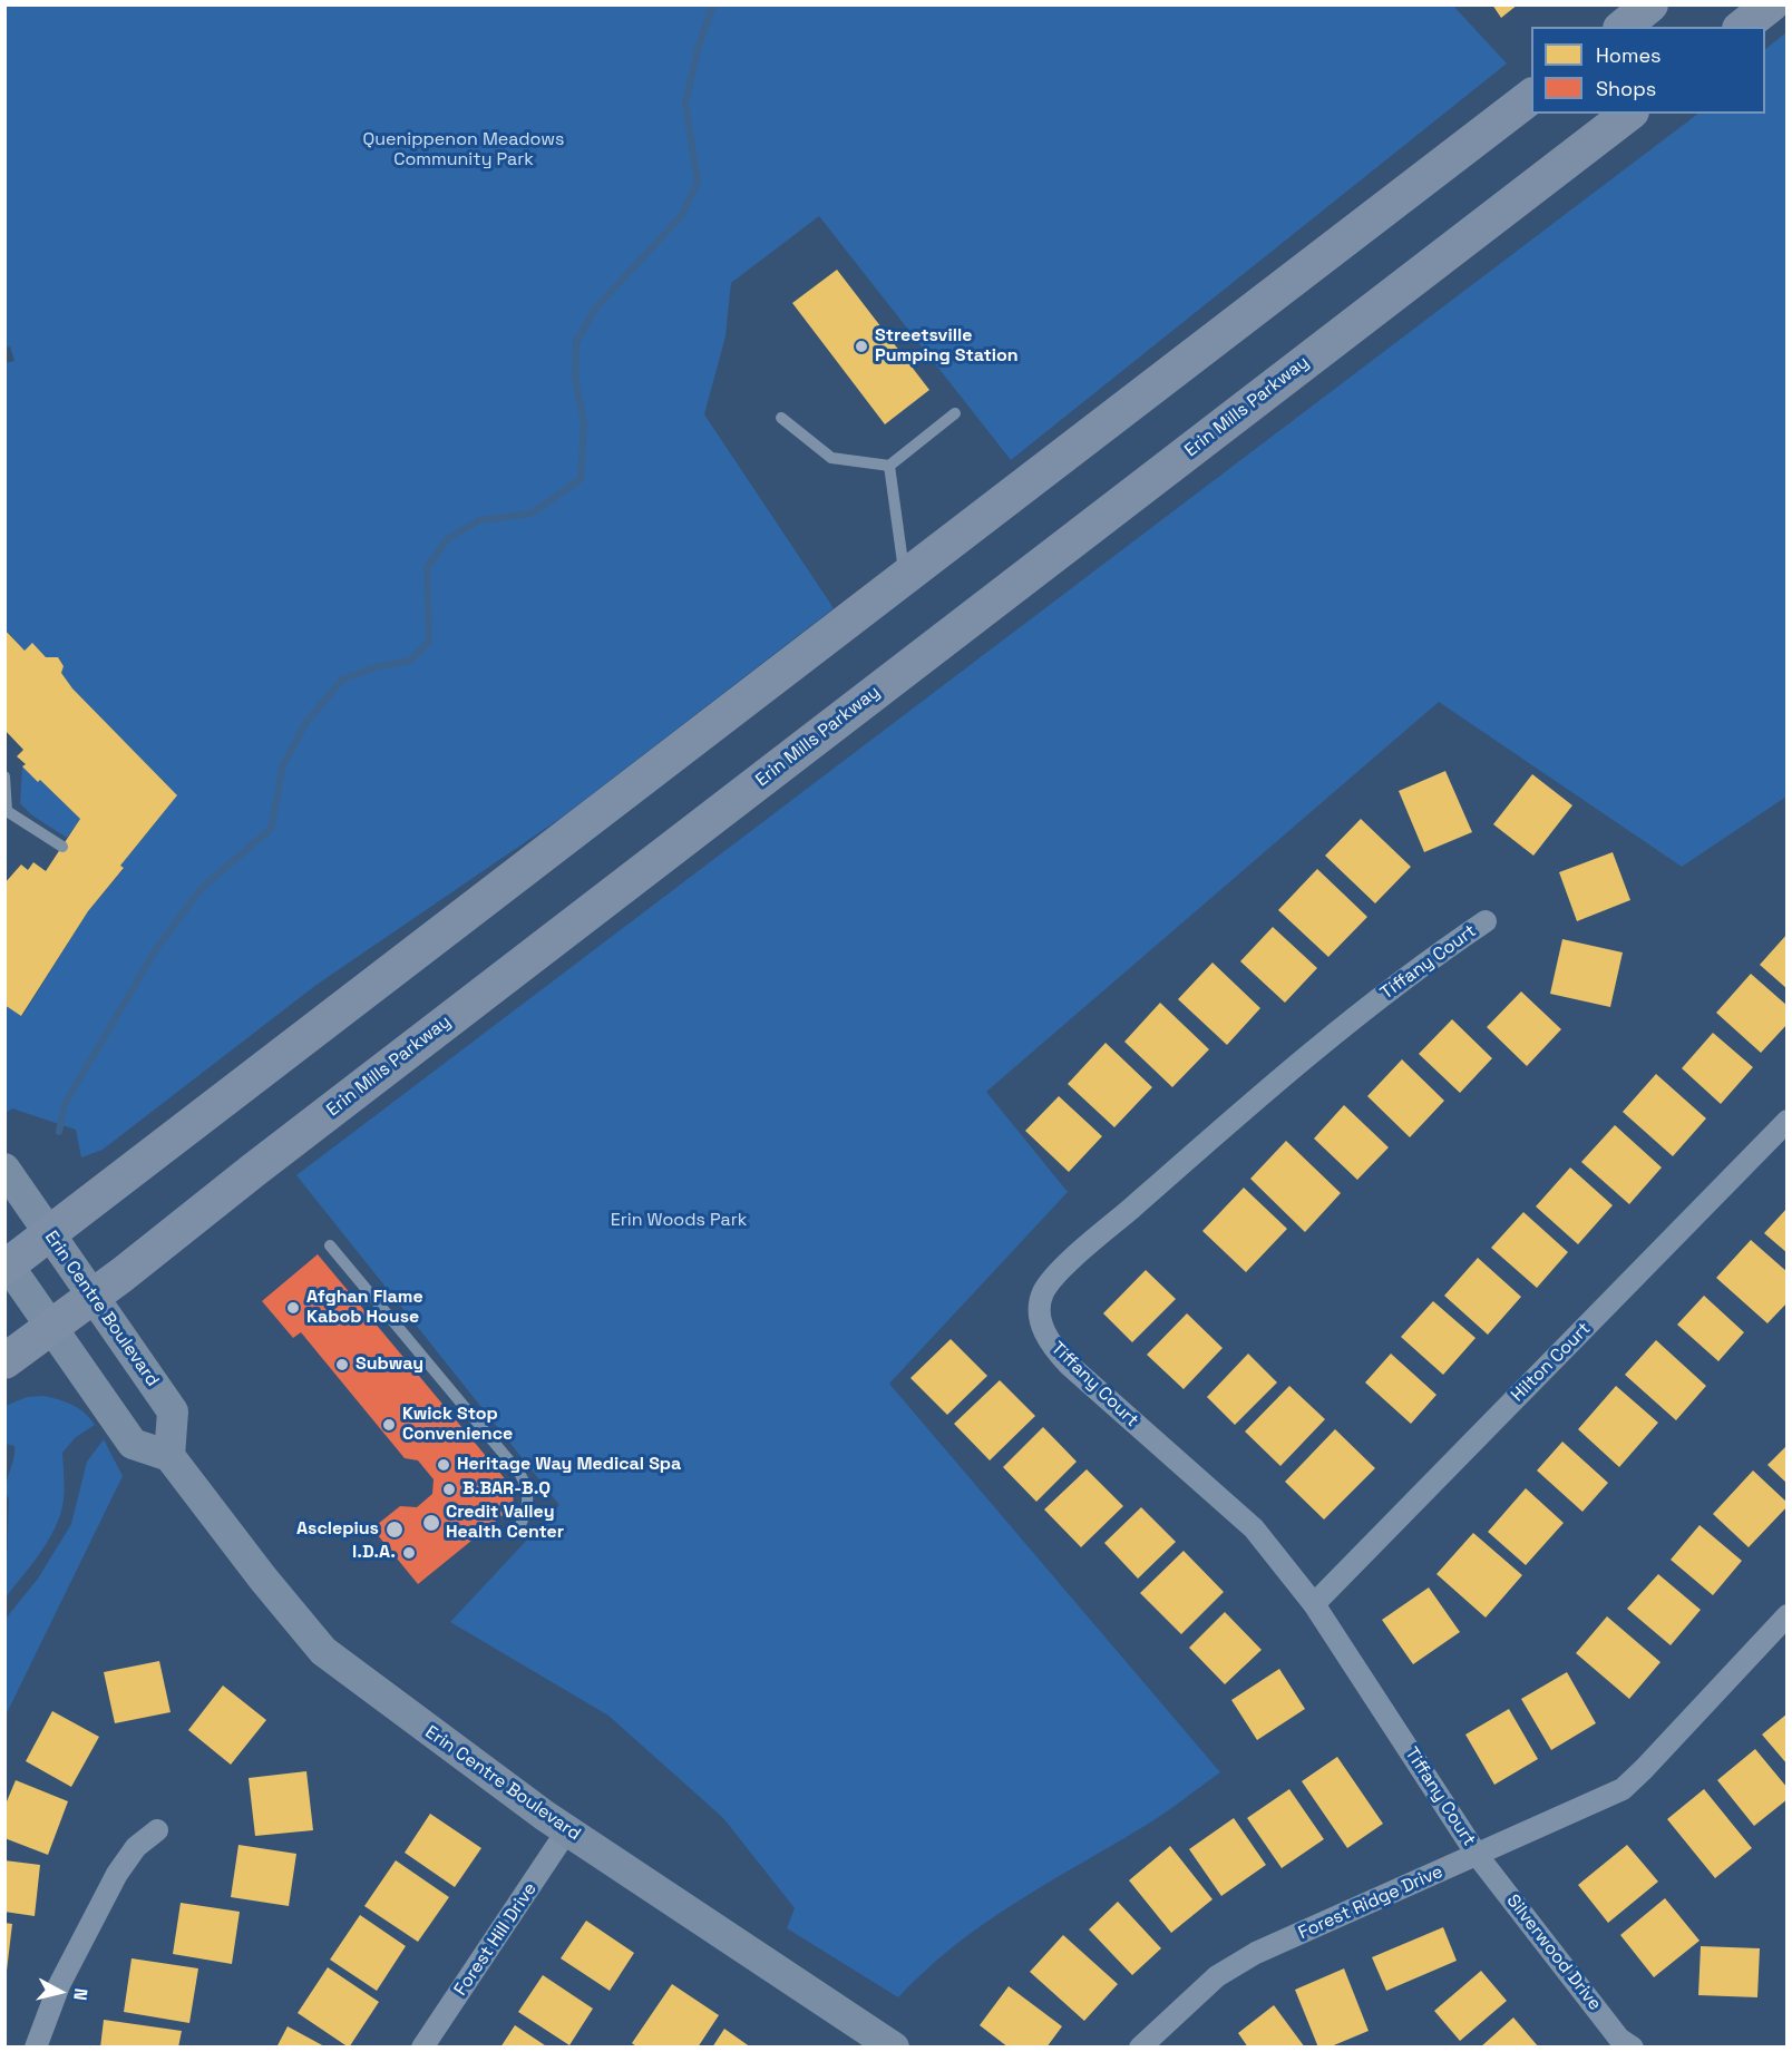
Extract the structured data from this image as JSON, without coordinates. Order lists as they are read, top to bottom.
{
  "streets": {
    "main road": ["Erin Mills Parkway"],
    "street": [
      "Tiffany Court",
      "Erin Centre Boulevard",
      "Hilton Court",
      "Forest Ridge Drive",
      "Forest Hill Drive",
      "Silverwood Drive"
    ]
  },
  "crossings": [
    ["Erin Mills Parkway", "Erin Centre Boulevard"],
    ["Tiffany Court", "Hilton Court"],
    ["Tiffany Court", "Forest Ridge Drive"],
    ["Tiffany Court", "Silverwood Drive"],
    ["Erin Centre Boulevard", "Forest Hill Drive"],
    ["Forest Ridge Drive", "Silverwood Drive"]
  ],
  "parks": ["Quenippenon Meadows Community Park", "Erin Woods Park"],
  "places": [
    "Streetsville Pumping Station",
    "Afghan Flame Kabob House",
    "Subway",
    "Kwick Stop Convenience",
    "Heritage Way Medical Spa",
    "B.BAR-B.Q",
    "Credit Valley Health Center",
    "Asclepius",
    "I.D.A."
  ],
  "legend": ["Homes", "Shops"],
  "north": "right"
}
